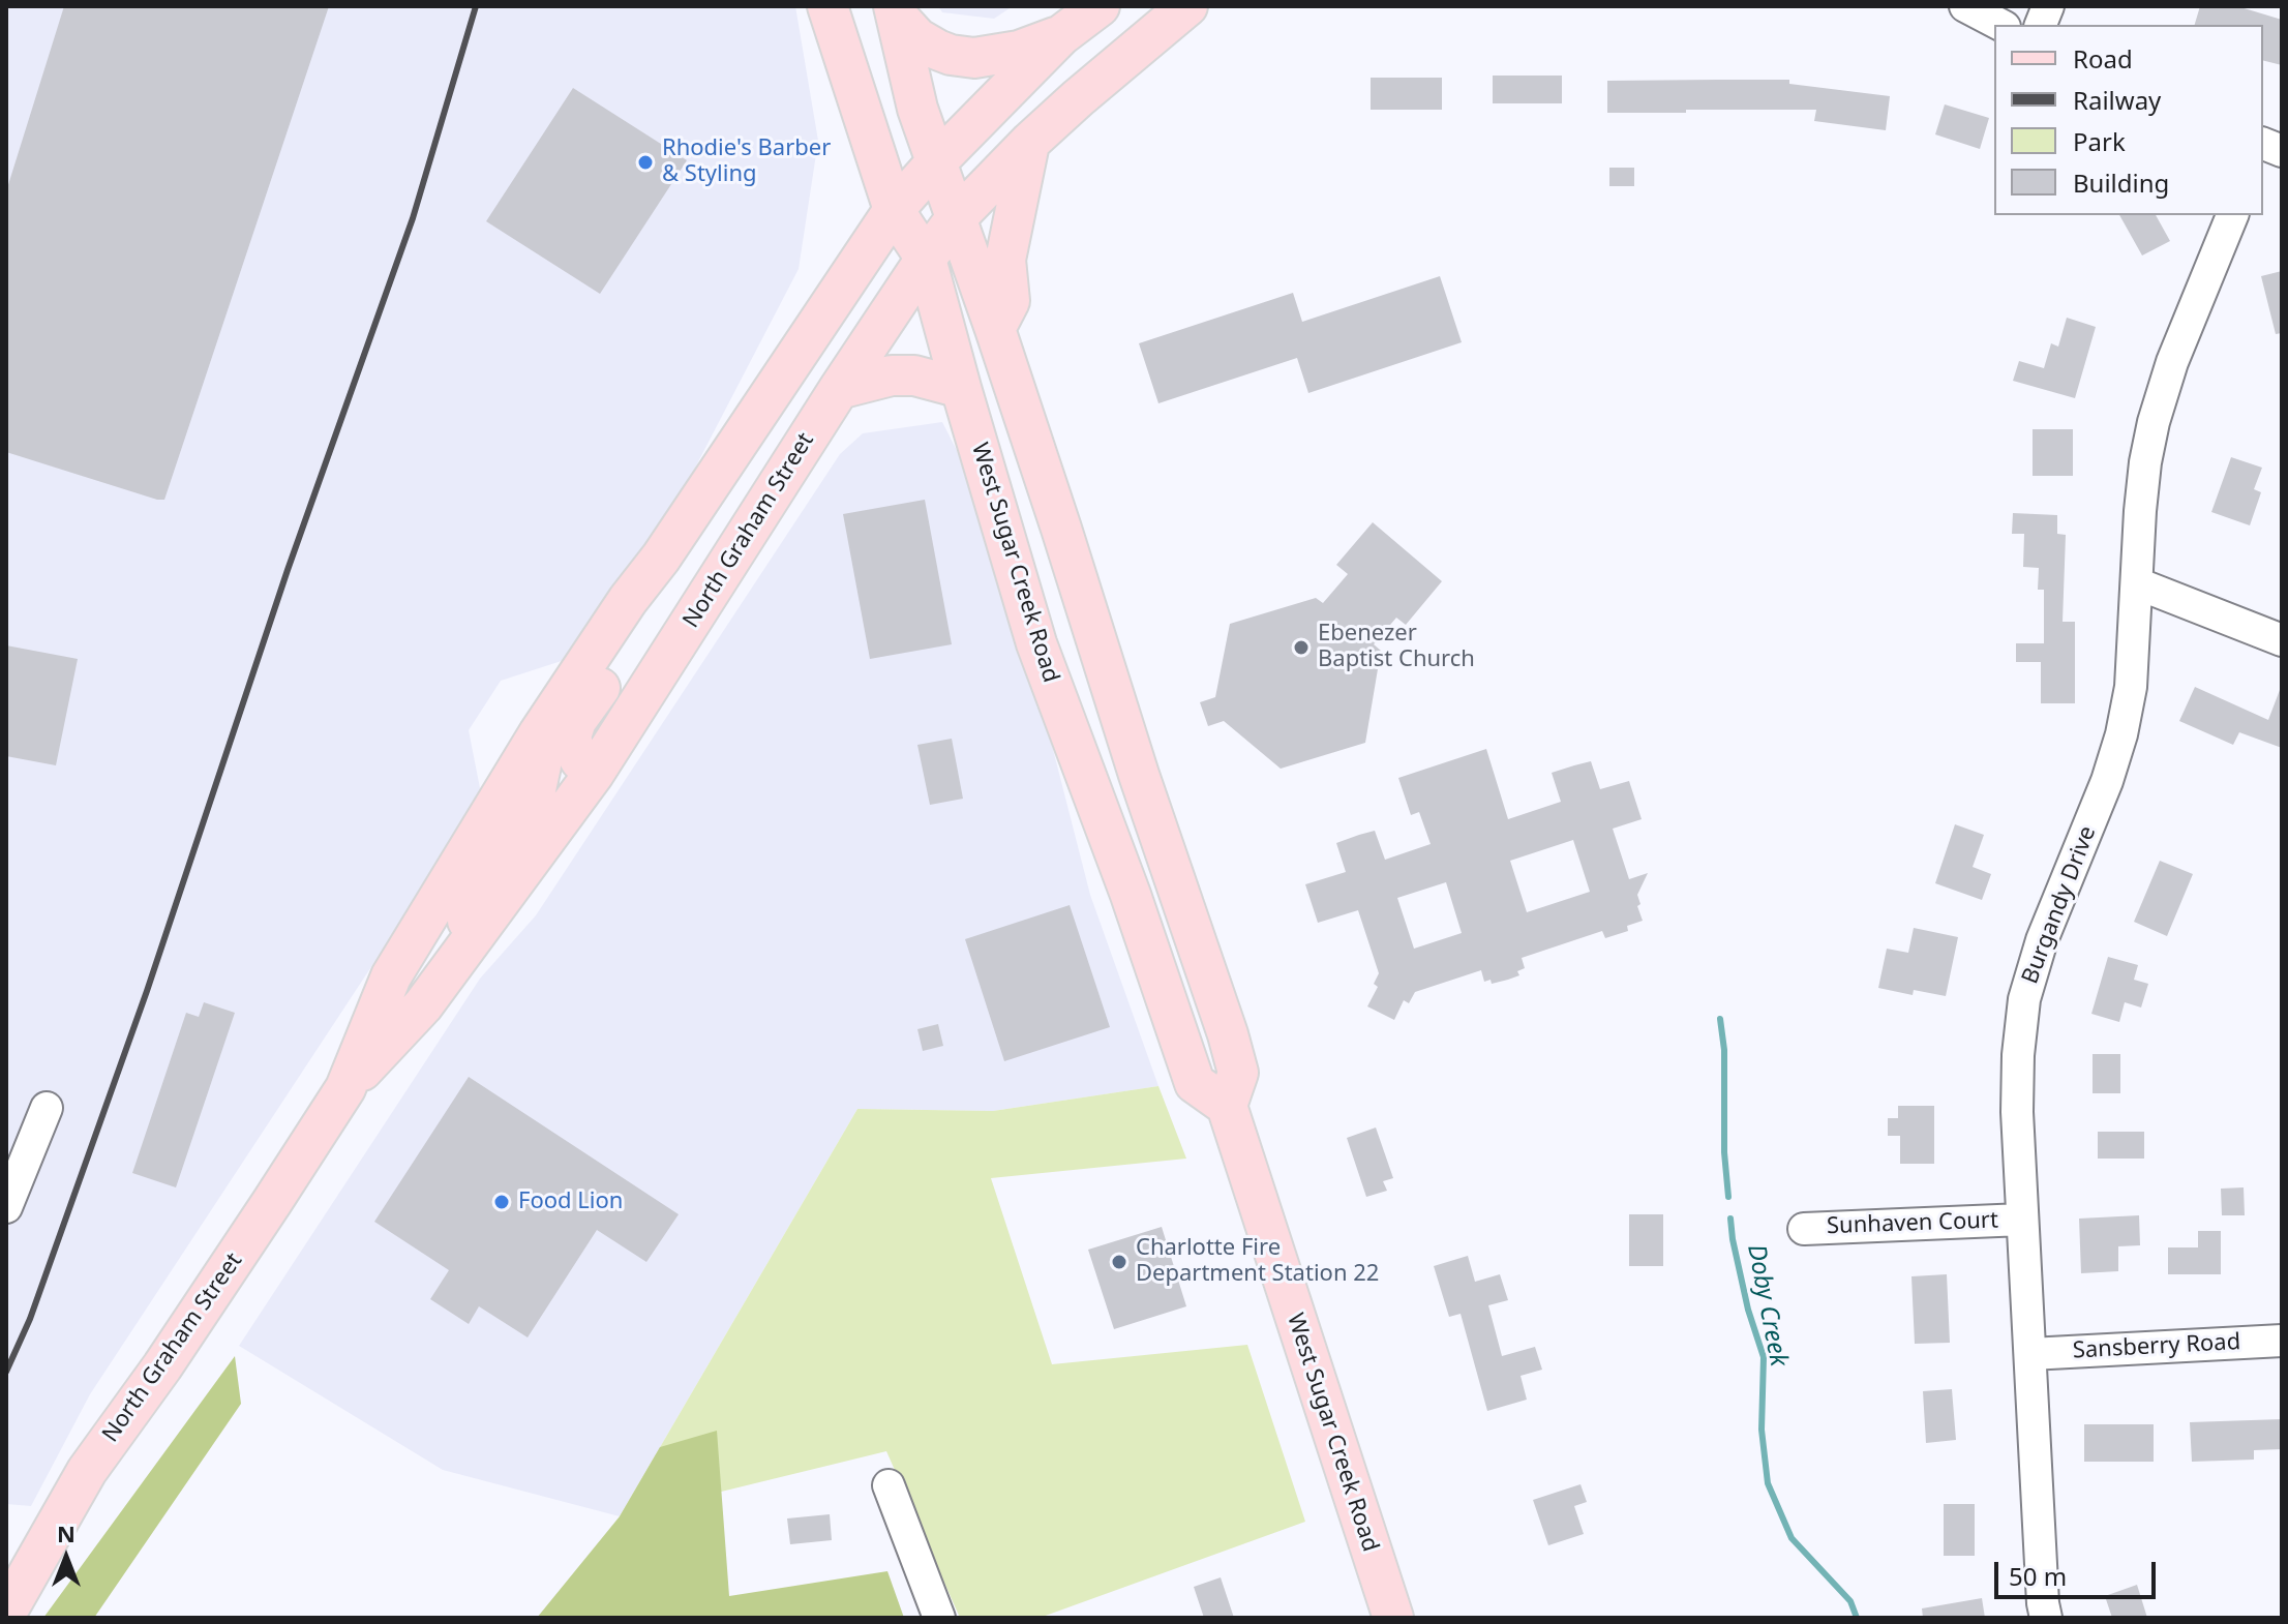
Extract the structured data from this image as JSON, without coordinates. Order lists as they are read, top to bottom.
{
  "streets": {
    "main road": ["North Graham Street", "West Sugar Creek Road"],
    "street": ["Burgandy Drive", "Sunhaven Court", "Sansberry Road"]
  },
  "crossings": [
    ["North Graham Street", "West Sugar Creek Road"],
    ["Burgandy Drive", "Sunhaven Court"],
    ["Burgandy Drive", "Sansberry Road"]
  ],
  "water": ["Doby Creek"],
  "places": [
    "Rhodie's Barber & Styling",
    "Ebenezer Baptist Church",
    "Food Lion",
    "Charlotte Fire Department Station 22"
  ],
  "legend": [
    "Road",
    "Railway",
    "Park",
    "Building"
  ],
  "scale_bar": "50 m",
  "north": "top"
}
